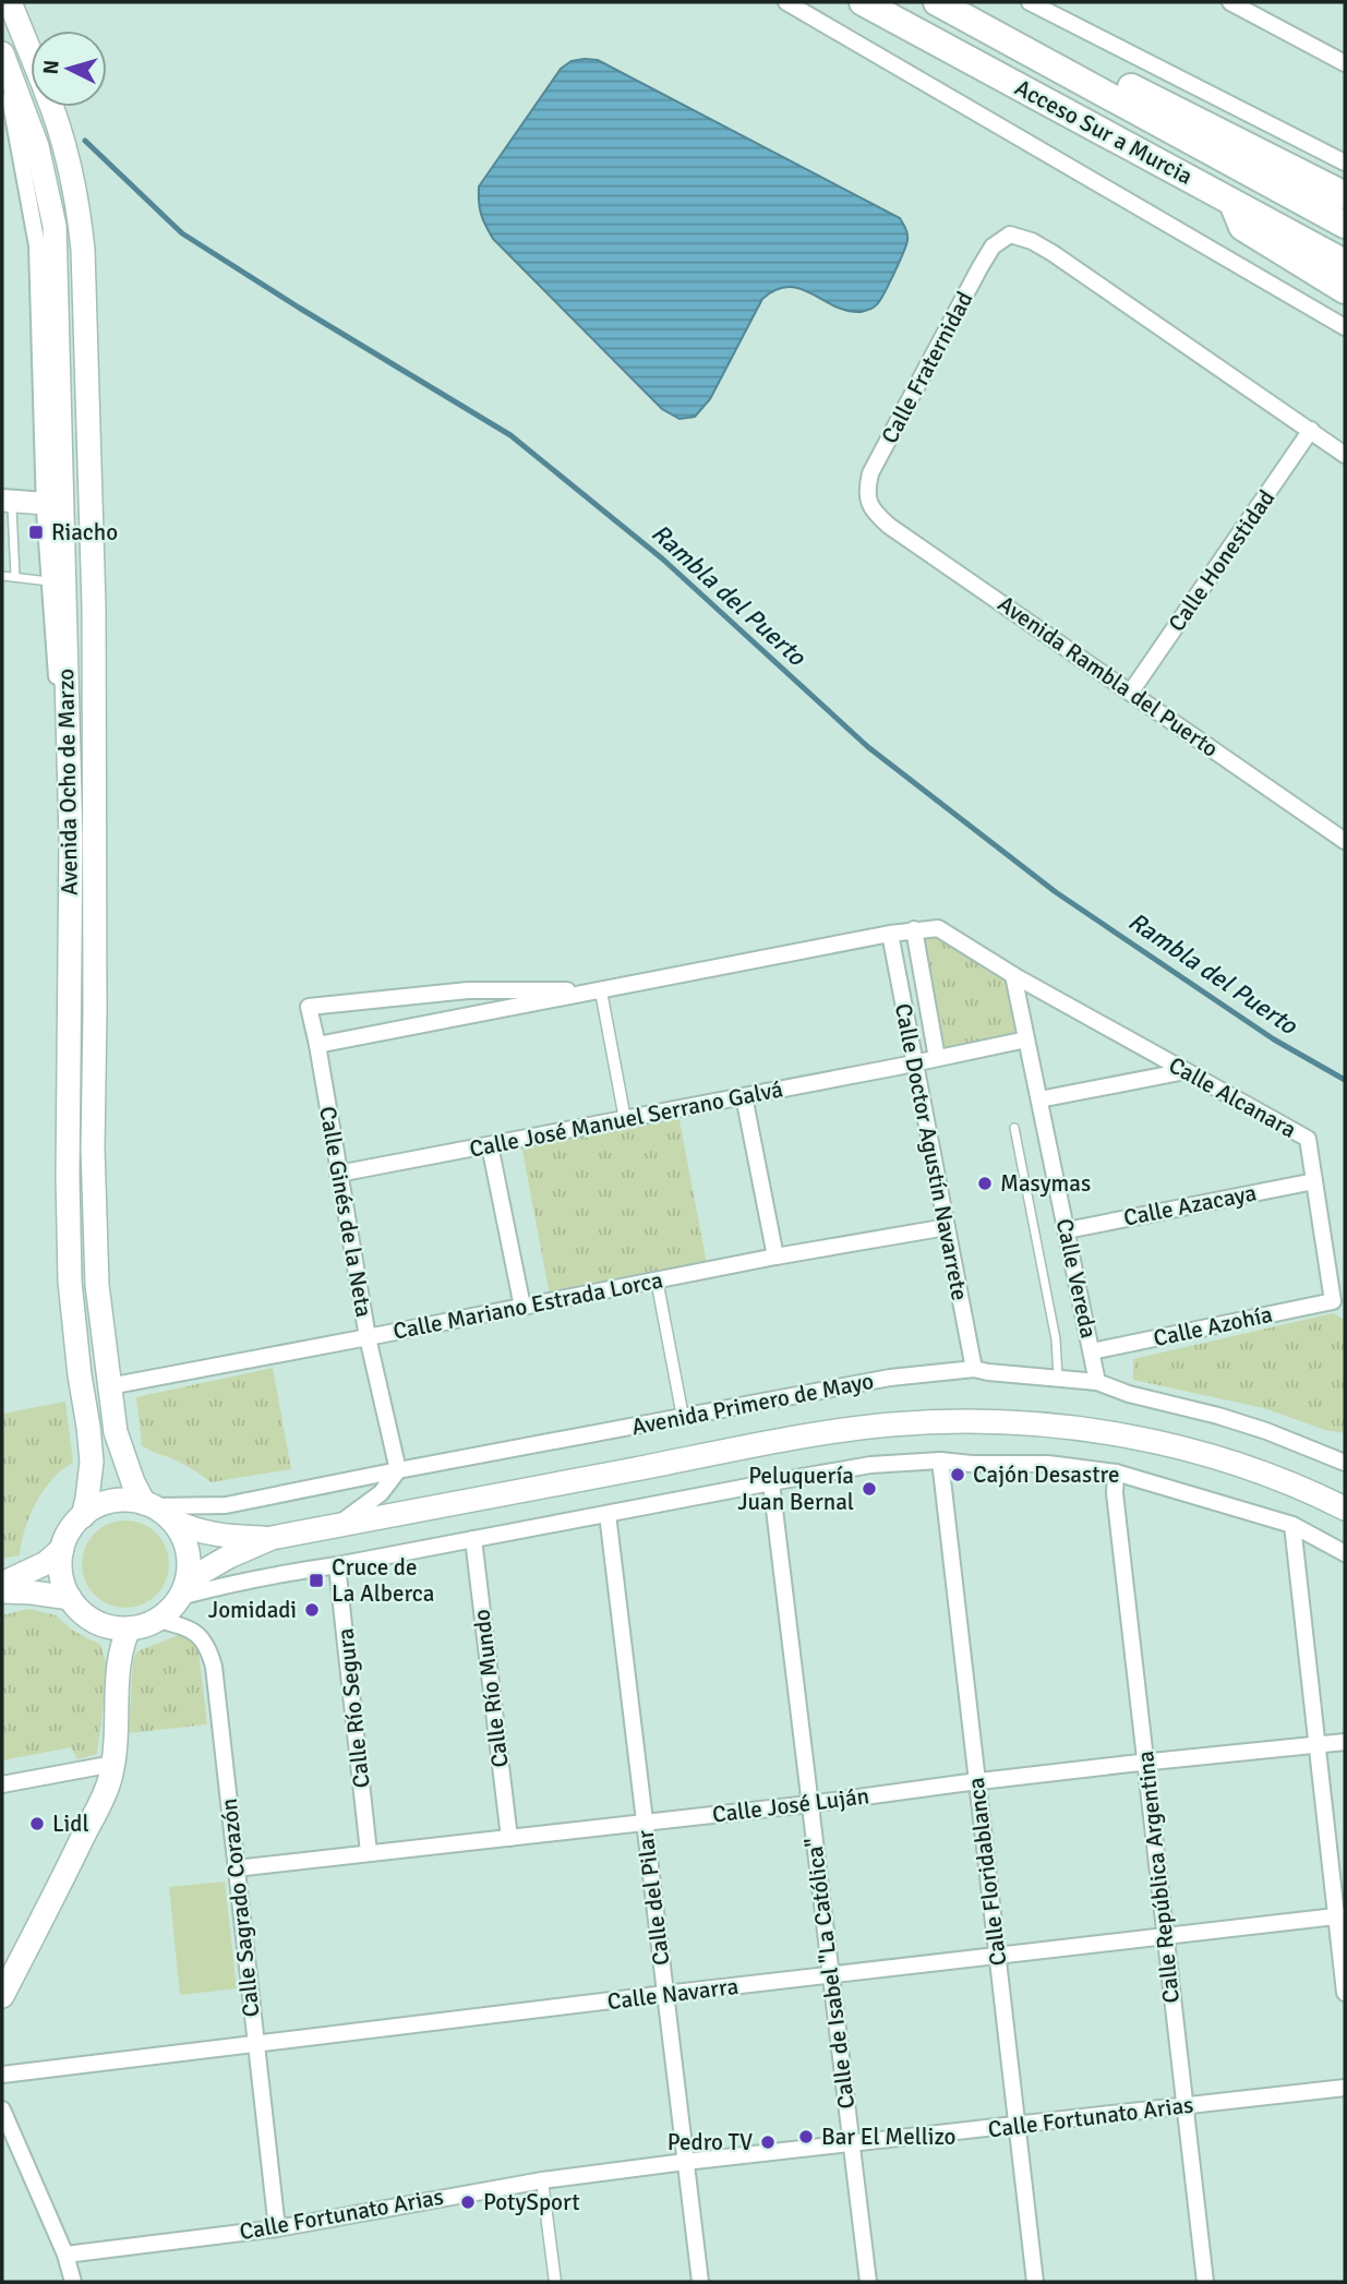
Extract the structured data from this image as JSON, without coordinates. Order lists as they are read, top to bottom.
{
  "streets": {
    "highway": ["Acceso Sur a Murcia"],
    "main road": ["Avenida Ocho de Marzo", "Avenida Primero de Mayo"],
    "street": [
      "Calle Fraternidad",
      "Calle Honestidad",
      "Avenida Rambla del Puerto",
      "Calle Alcanara",
      "Calle José Manuel Serrano Galvá",
      "Calle Doctor Agustín Navarrete",
      "Calle Azacaya",
      "Calle Ginés de la Neta",
      "Calle Vereda",
      "Calle Mariano Estrada Lorca",
      "Calle Azohía",
      "Calle Río Mundo",
      "Calle Río Segura",
      "Calle José Luján",
      "Calle Floridablanca",
      "Calle República Argentina",
      "Calle del Pilar",
      "Calle Sagrado Corazón",
      "Calle de Isabel \"La Católica\"",
      "Calle Navarra",
      "Calle Fortunato Arias"
    ]
  },
  "crossings": [
    ["Calle Fraternidad", "Calle Honestidad"],
    ["Calle Fraternidad", "Avenida Rambla del Puerto"],
    ["Calle Honestidad", "Avenida Rambla del Puerto"],
    ["Avenida Ocho de Marzo", "Calle Mariano Estrada Lorca"],
    ["Avenida Ocho de Marzo", "Avenida Primero de Mayo"],
    ["Avenida Ocho de Marzo", "Calle Sagrado Corazón"],
    ["Calle Alcanara", "Calle Doctor Agustín Navarrete"],
    ["Calle Alcanara", "Calle Azacaya"],
    ["Calle Alcanara", "Calle Vereda"],
    ["Calle Alcanara", "Calle Azohía"],
    ["Calle José Manuel Serrano Galvá", "Calle Doctor Agustín Navarrete"],
    ["Calle José Manuel Serrano Galvá", "Calle Ginés de la Neta"],
    ["Calle José Manuel Serrano Galvá", "Calle Vereda"],
    ["Calle Doctor Agustín Navarrete", "Calle Mariano Estrada Lorca"],
    ["Calle Doctor Agustín Navarrete", "Avenida Primero de Mayo"],
    ["Calle Azacaya", "Calle Vereda"],
    ["Calle Ginés de la Neta", "Calle Mariano Estrada Lorca"],
    ["Calle Ginés de la Neta", "Avenida Primero de Mayo"],
    ["Calle Vereda", "Calle Azohía"],
    ["Calle Vereda", "Avenida Primero de Mayo"],
    ["Avenida Primero de Mayo", "Calle Sagrado Corazón"],
    ["Calle Río Mundo", "Calle José Luján"],
    ["Calle Río Segura", "Calle José Luján"],
    ["Calle José Luján", "Calle Floridablanca"],
    ["Calle José Luján", "Calle República Argentina"],
    ["Calle José Luján", "Calle del Pilar"],
    ["Calle José Luján", "Calle Sagrado Corazón"],
    ["Calle José Luján", "Calle de Isabel \"La Católica\""],
    ["Calle Floridablanca", "Calle Navarra"],
    ["Calle Floridablanca", "Calle Fortunato Arias"],
    ["Calle República Argentina", "Calle Navarra"],
    ["Calle República Argentina", "Calle Fortunato Arias"],
    ["Calle del Pilar", "Calle Navarra"],
    ["Calle del Pilar", "Calle Fortunato Arias"],
    ["Calle Sagrado Corazón", "Calle Navarra"],
    ["Calle Sagrado Corazón", "Calle Fortunato Arias"],
    ["Calle de Isabel \"La Católica\"", "Calle Navarra"],
    ["Calle de Isabel \"La Católica\"", "Calle Fortunato Arias"]
  ],
  "water": ["Rambla del Puerto"],
  "places": {
    "transit": ["Riacho", "Cruce de La Alberca"],
    "other": [
      "Masymas",
      "Cajón Desastre",
      "Peluquería Juan Bernal",
      "Jomidadi",
      "Lidl",
      "Bar El Mellizo",
      "Pedro TV",
      "PotySport"
    ]
  },
  "north": "left"
}
